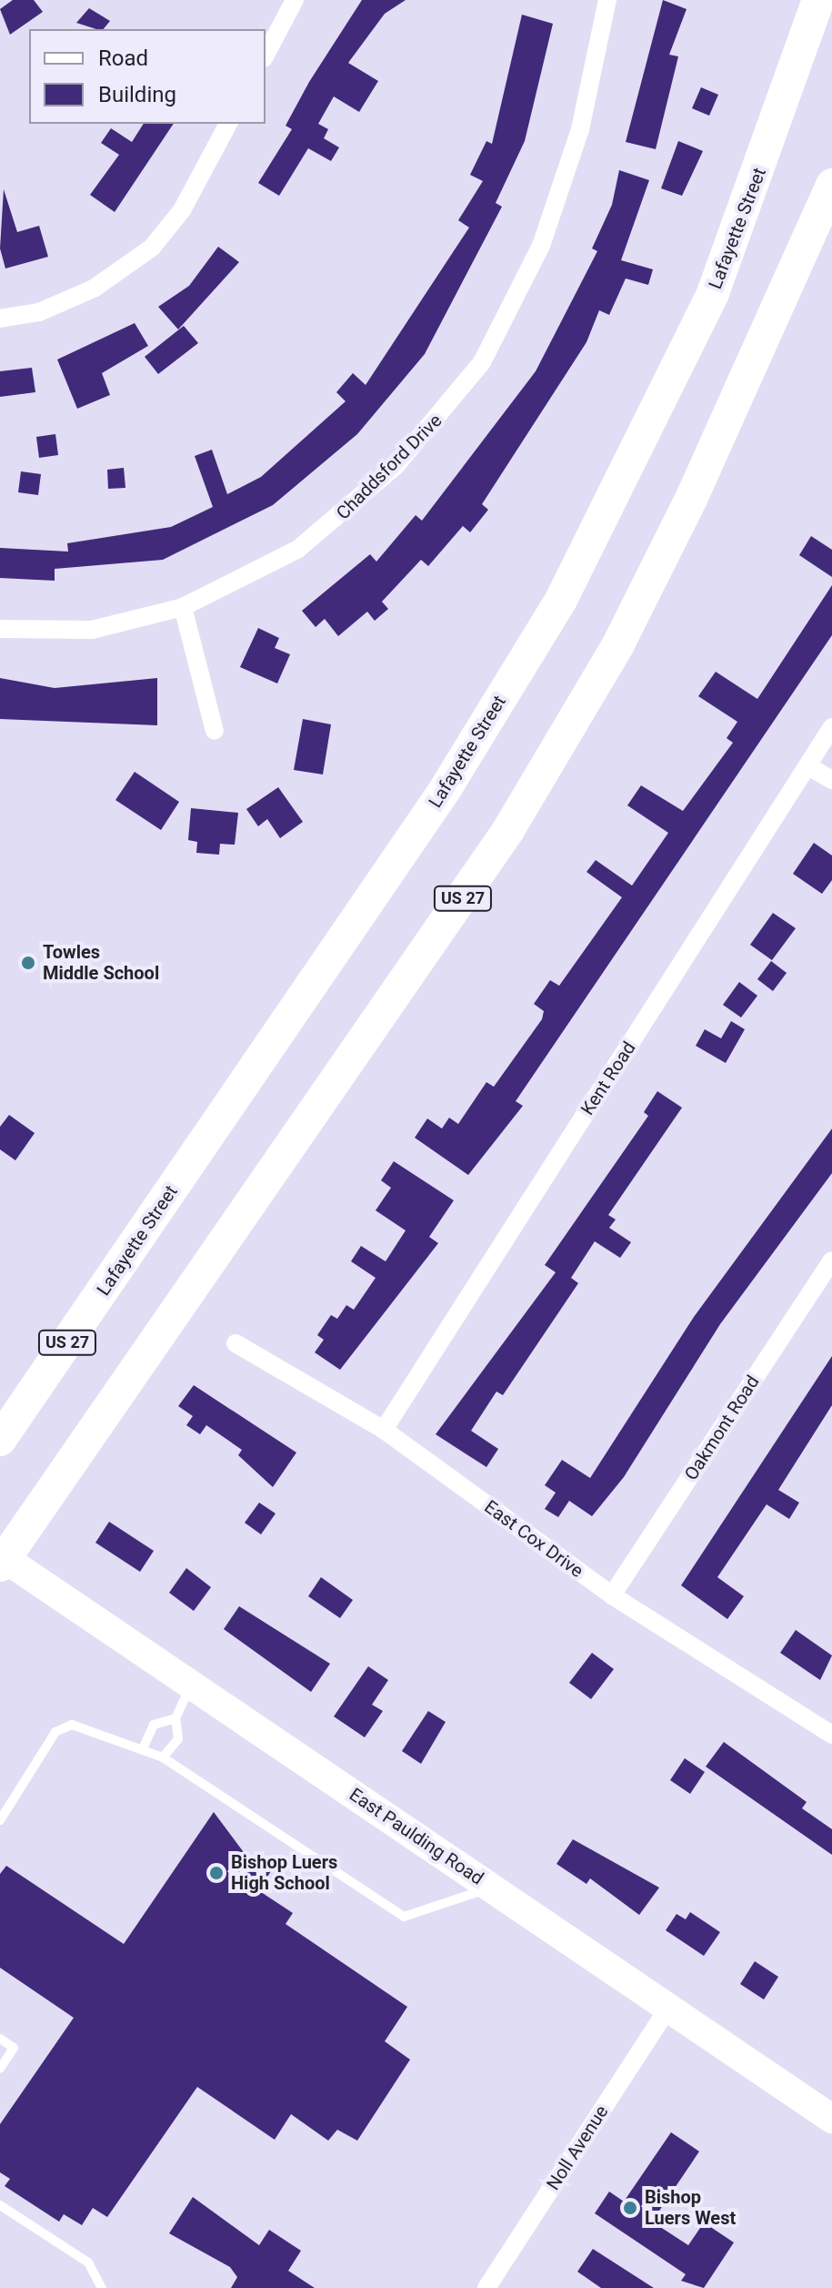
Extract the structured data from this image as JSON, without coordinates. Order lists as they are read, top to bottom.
{
  "streets": {
    "highway": ["Lafayette Street", "US 27"],
    "main road": ["East Paulding Road"],
    "street": [
      "Chaddsford Drive",
      "Kent Road",
      "Oakmont Road",
      "East Cox Drive",
      "Noll Avenue"
    ]
  },
  "crossings": [
    ["US 27", "East Paulding Road"],
    ["Kent Road", "East Cox Drive"],
    ["Oakmont Road", "East Cox Drive"],
    ["East Paulding Road", "Noll Avenue"]
  ],
  "places": ["Towles Middle School", "Bishop Luers High School", "Bishop Luers West"],
  "legend": ["Road", "Building"]
}
